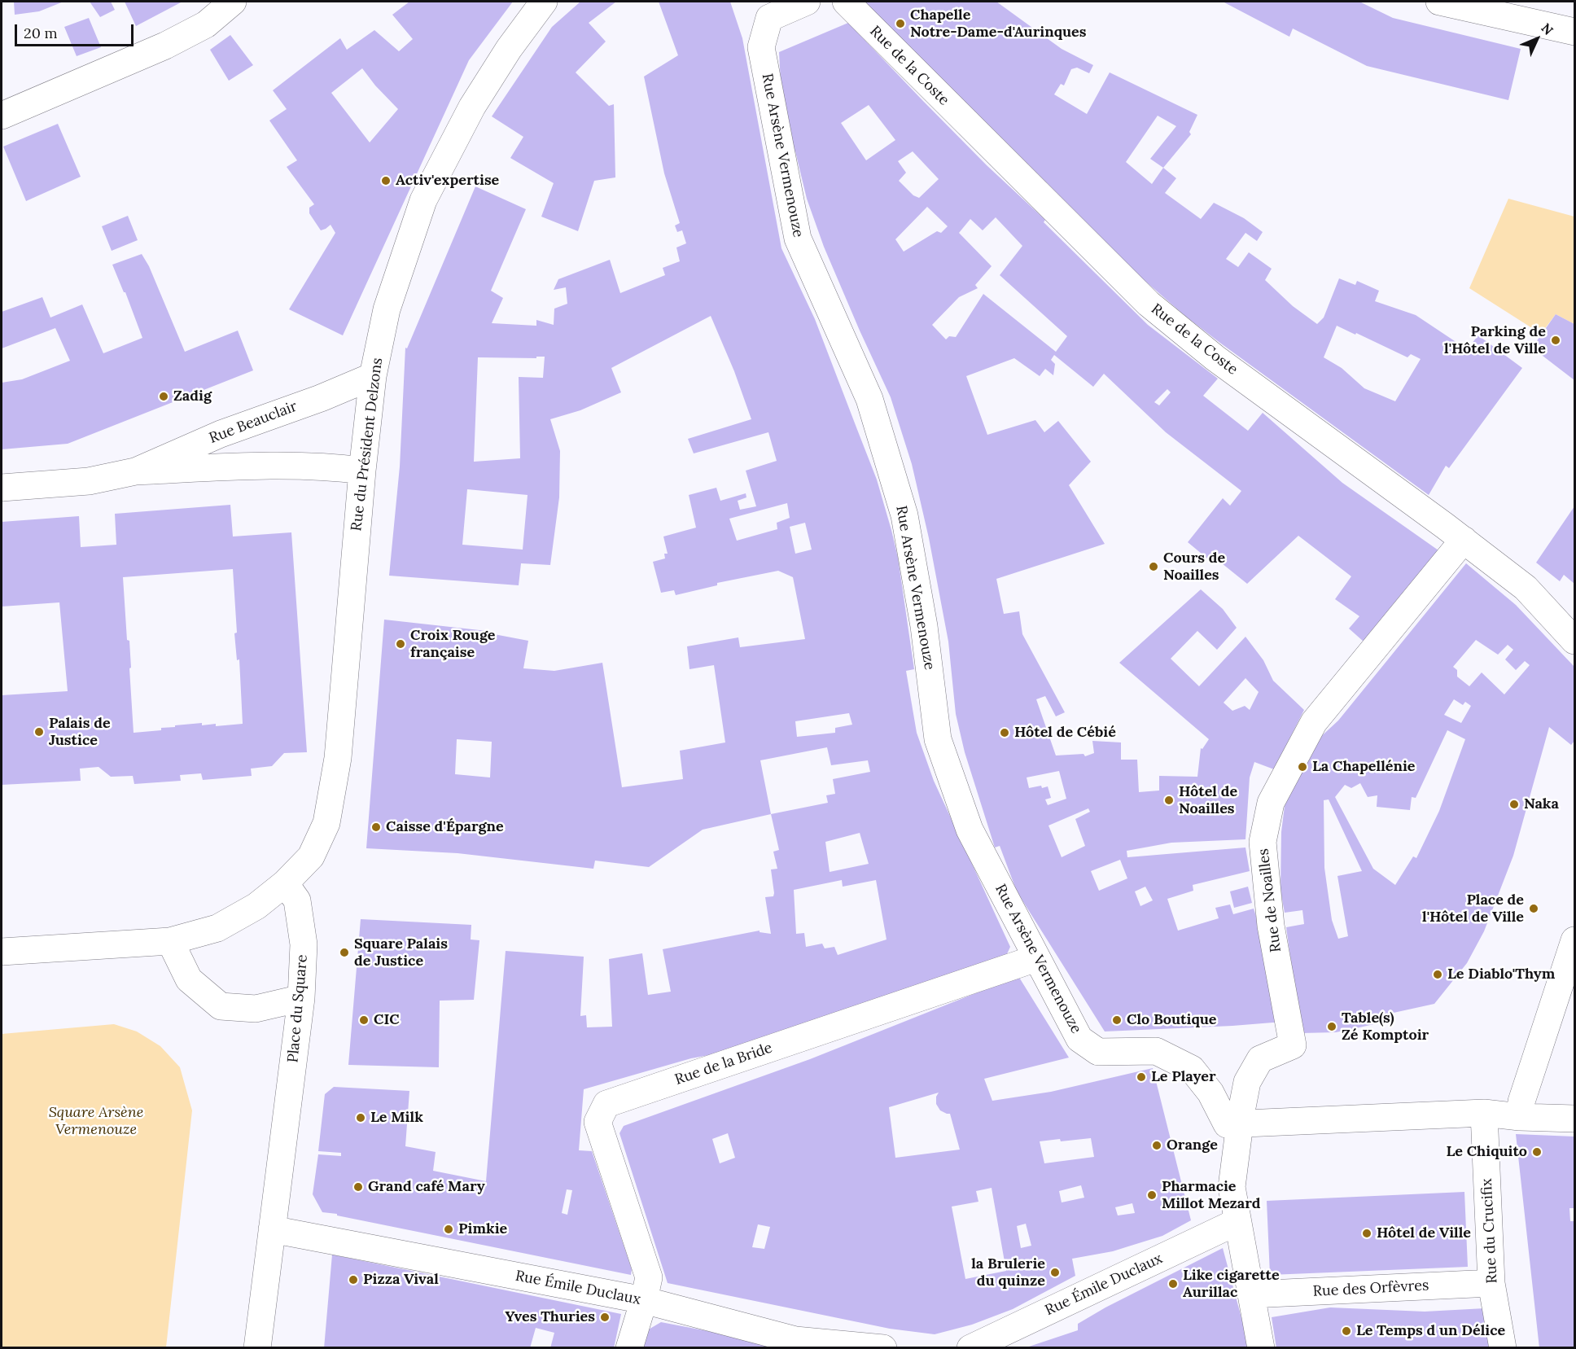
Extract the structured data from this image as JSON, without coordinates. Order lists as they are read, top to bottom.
{
  "streets": {
    "street": [
      "Rue de la Coste",
      "Rue Arsène Vermenouze",
      "Rue Beauclair",
      "Rue du Président Delzons",
      "Rue de Noailles",
      "Place du Square",
      "Rue de la Bride",
      "Rue du Crucifix",
      "Rue Émile Duclaux",
      "Rue des Orfèvres"
    ]
  },
  "crossings": [
    ["Rue de la Coste", "Rue de Noailles"],
    ["Rue Arsène Vermenouze", "Rue de Noailles"],
    ["Rue Arsène Vermenouze", "Rue de la Bride"],
    ["Rue Beauclair", "Rue du Président Delzons"],
    ["Rue du Président Delzons", "Place du Square"],
    ["Place du Square", "Rue Émile Duclaux"],
    ["Rue de la Bride", "Rue Émile Duclaux"],
    ["Rue du Crucifix", "Rue des Orfèvres"]
  ],
  "parks": ["Square Arsène Vermenouze"],
  "places": [
    "Chapelle Notre-Dame-d'Aurinques",
    "Activ'expertise",
    "Parking de l'Hôtel de Ville",
    "Zadig",
    "Cours de Noailles",
    "Croix Rouge française",
    "Palais de Justice",
    "Hôtel de Cébié",
    "La Chapellénie",
    "Hôtel de Noailles",
    "Naka",
    "Caisse d'Épargne",
    "Place de l'Hôtel de Ville",
    "Square Palais de Justice",
    "Le Diablo'Thym",
    "CIC",
    "Clo Boutique",
    "Table(s) Zé Komptoir",
    "Le Player",
    "Le Milk",
    "Orange",
    "Le Chiquito",
    "Grand café Mary",
    "Pharmacie Millot Mezard",
    "Pimkie",
    "Hôtel de Ville",
    "la Brulerie du quinze",
    "Pizza Vival",
    "Like cigarette Aurillac",
    "Yves Thuries",
    "Le Temps d un Délice"
  ],
  "scale_bar": "20 m",
  "north": "top right"
}
